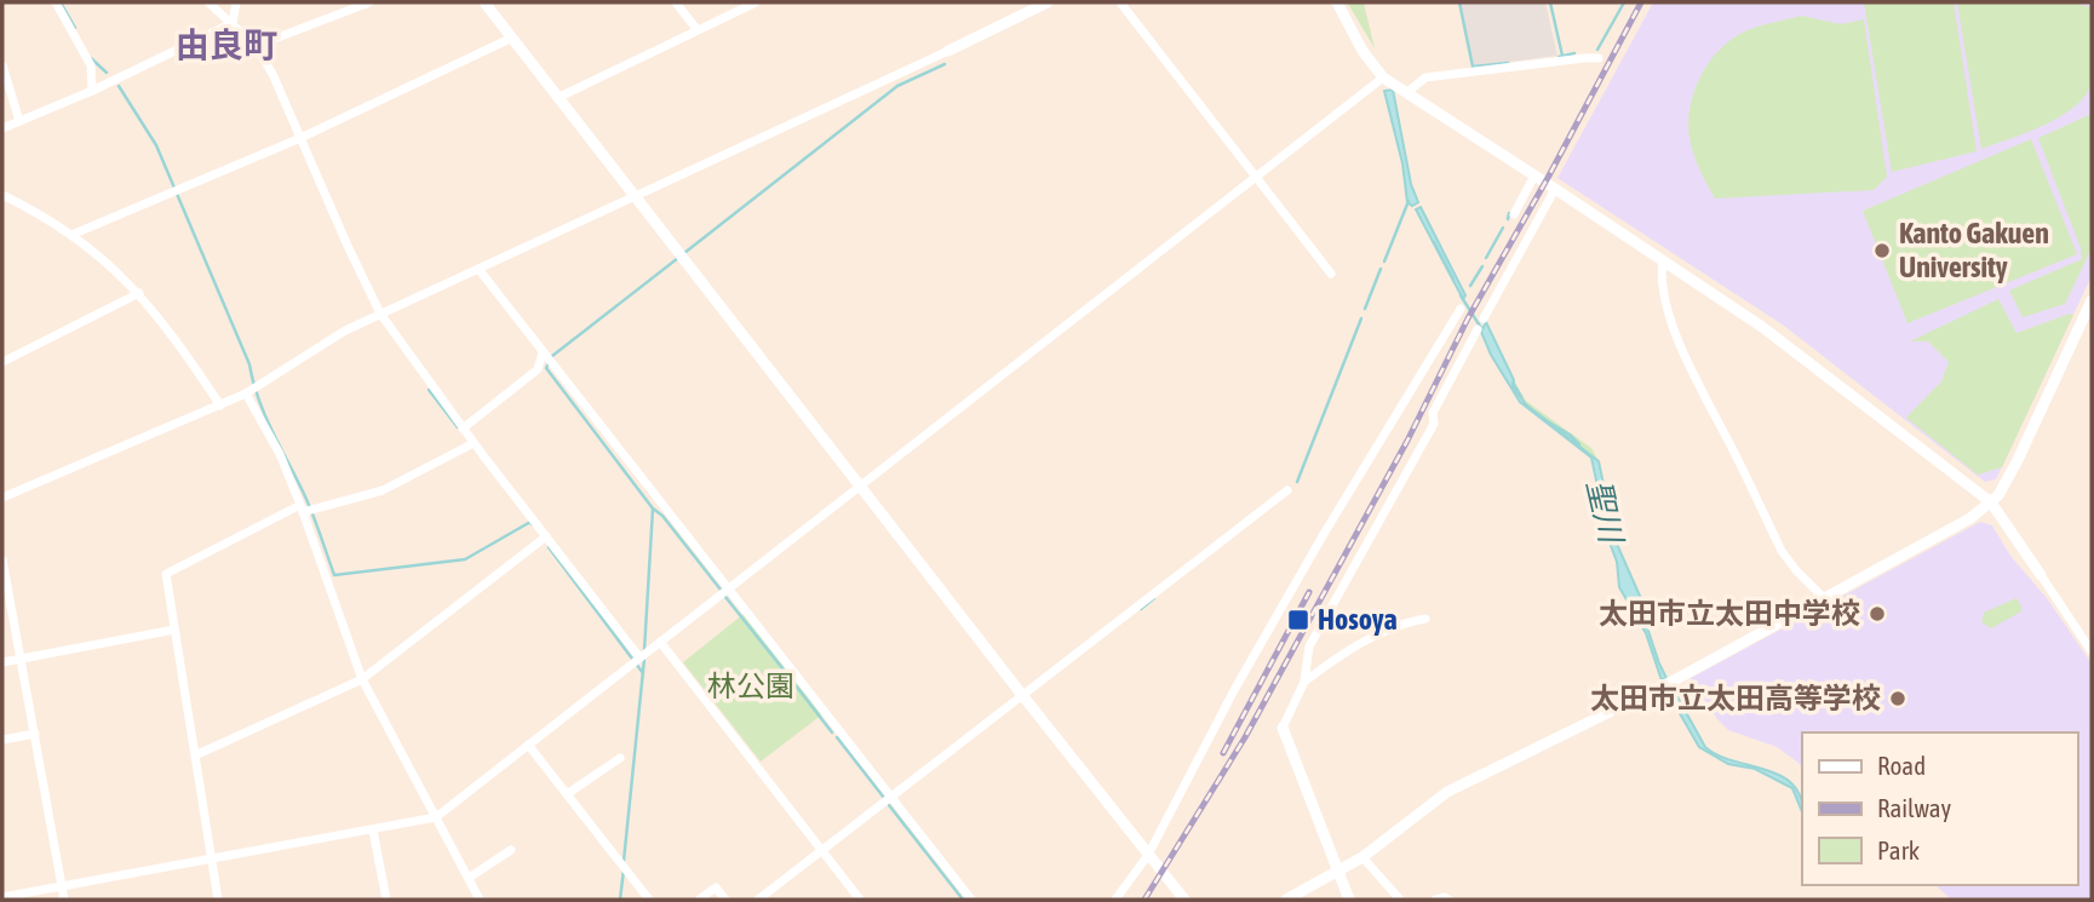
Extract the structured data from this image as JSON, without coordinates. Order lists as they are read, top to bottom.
{
  "districts": ["由良町"],
  "water": ["聖川"],
  "parks": ["林公園"],
  "places": {
    "other": ["Kanto Gakuen University", "太田市立太田中学校", "太田市立太田高等学校"],
    "transit": ["Hosoya"]
  },
  "legend": ["Road", "Railway", "Park"]
}
